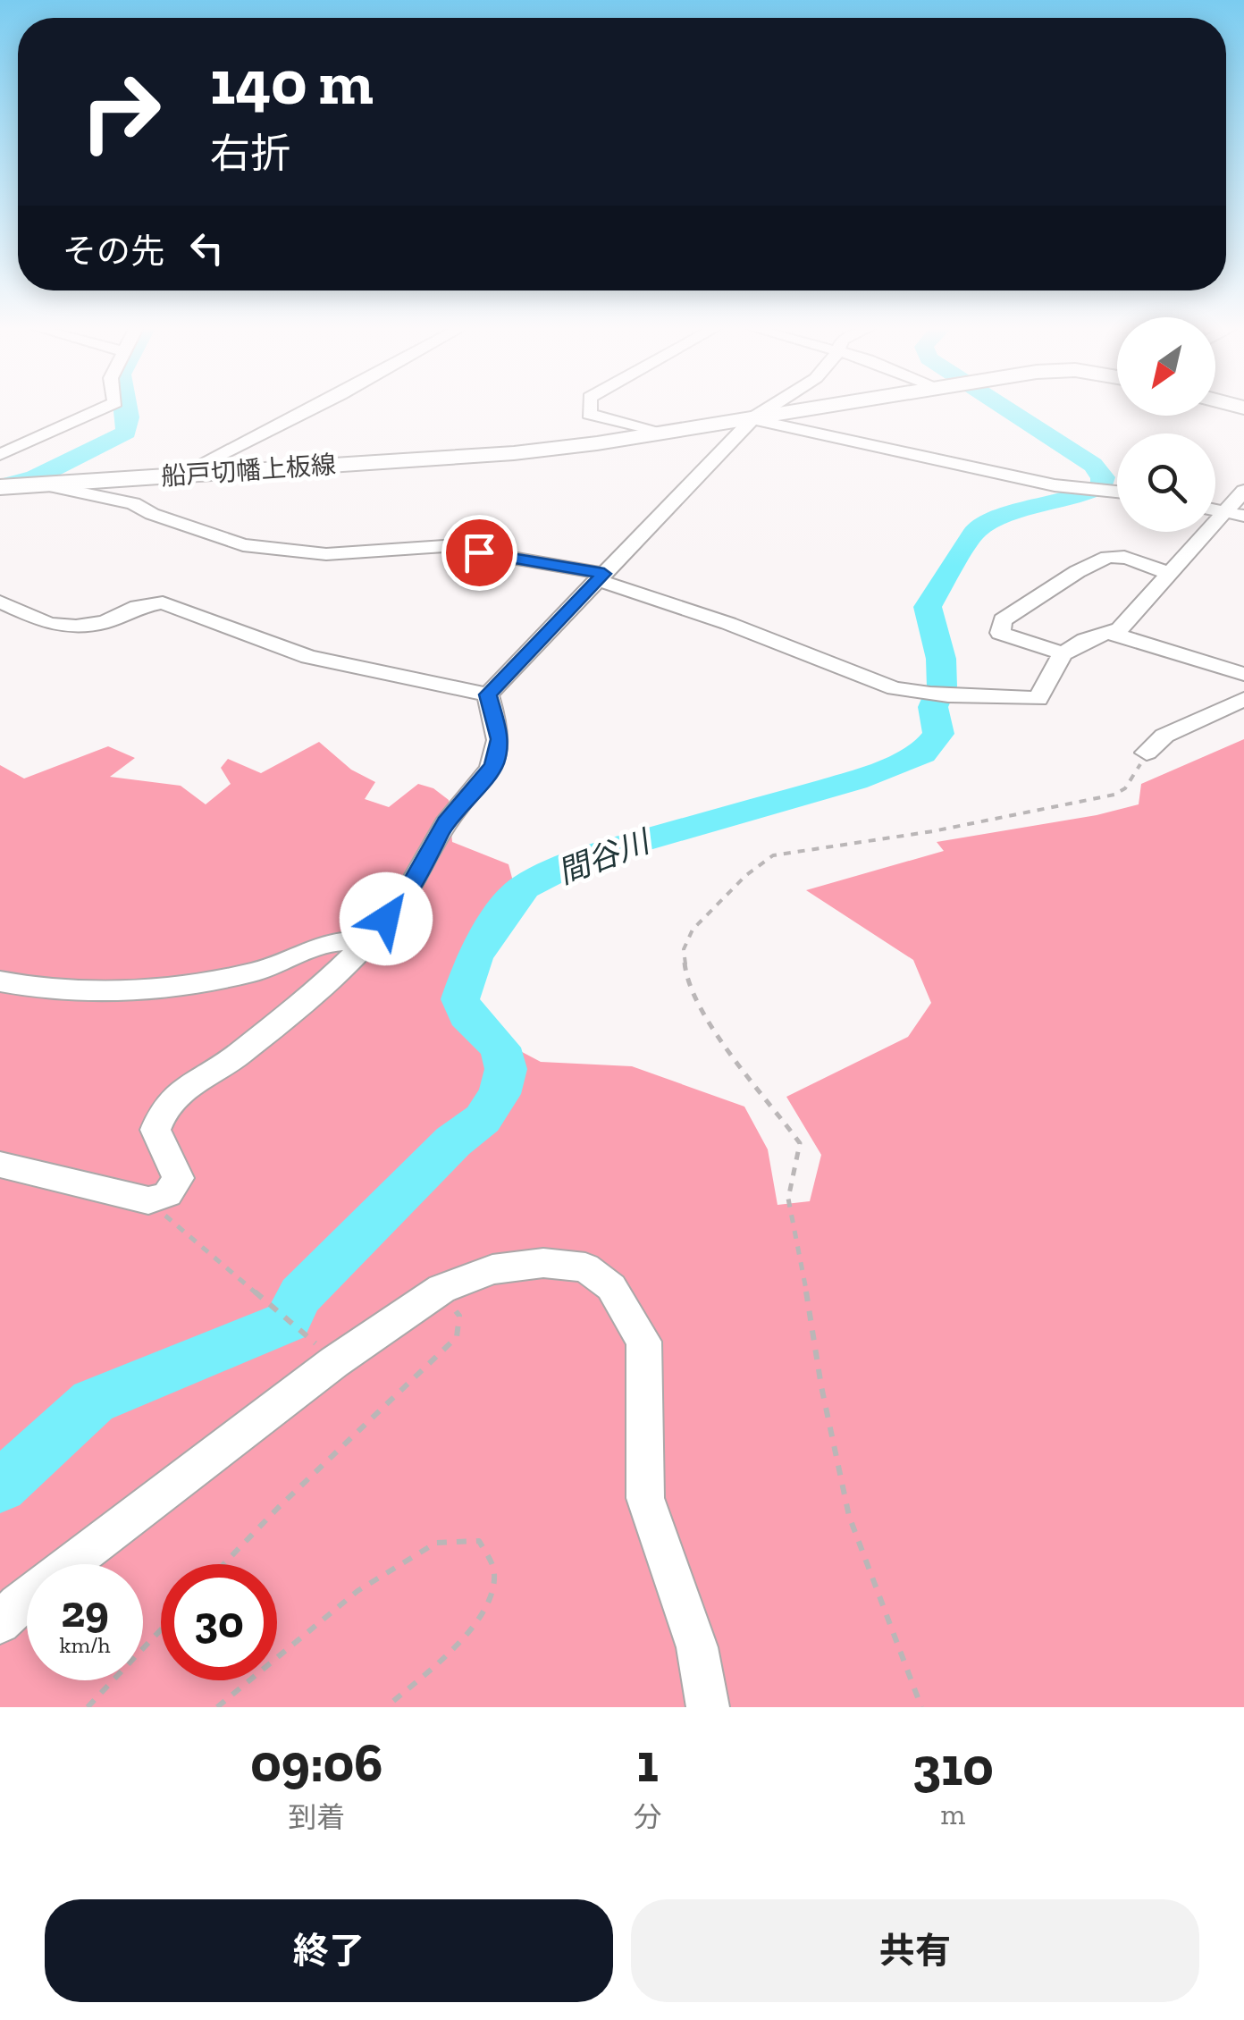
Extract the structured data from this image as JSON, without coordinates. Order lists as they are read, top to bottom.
{
  "streets": {
    "main road": ["船戸切幡上板線"]
  },
  "water": ["間谷川"],
  "north": "bottom left",
  "page": {
    "turn": ["140 m", "右折"],
    "then": "その先",
    "speed": "29 km/h",
    "limit": "30",
    "eta": [
      "09:06",
      "到着",
      "1",
      "分",
      "310",
      "m"
    ],
    "buttons": ["終了", "共有"]
  }
}
